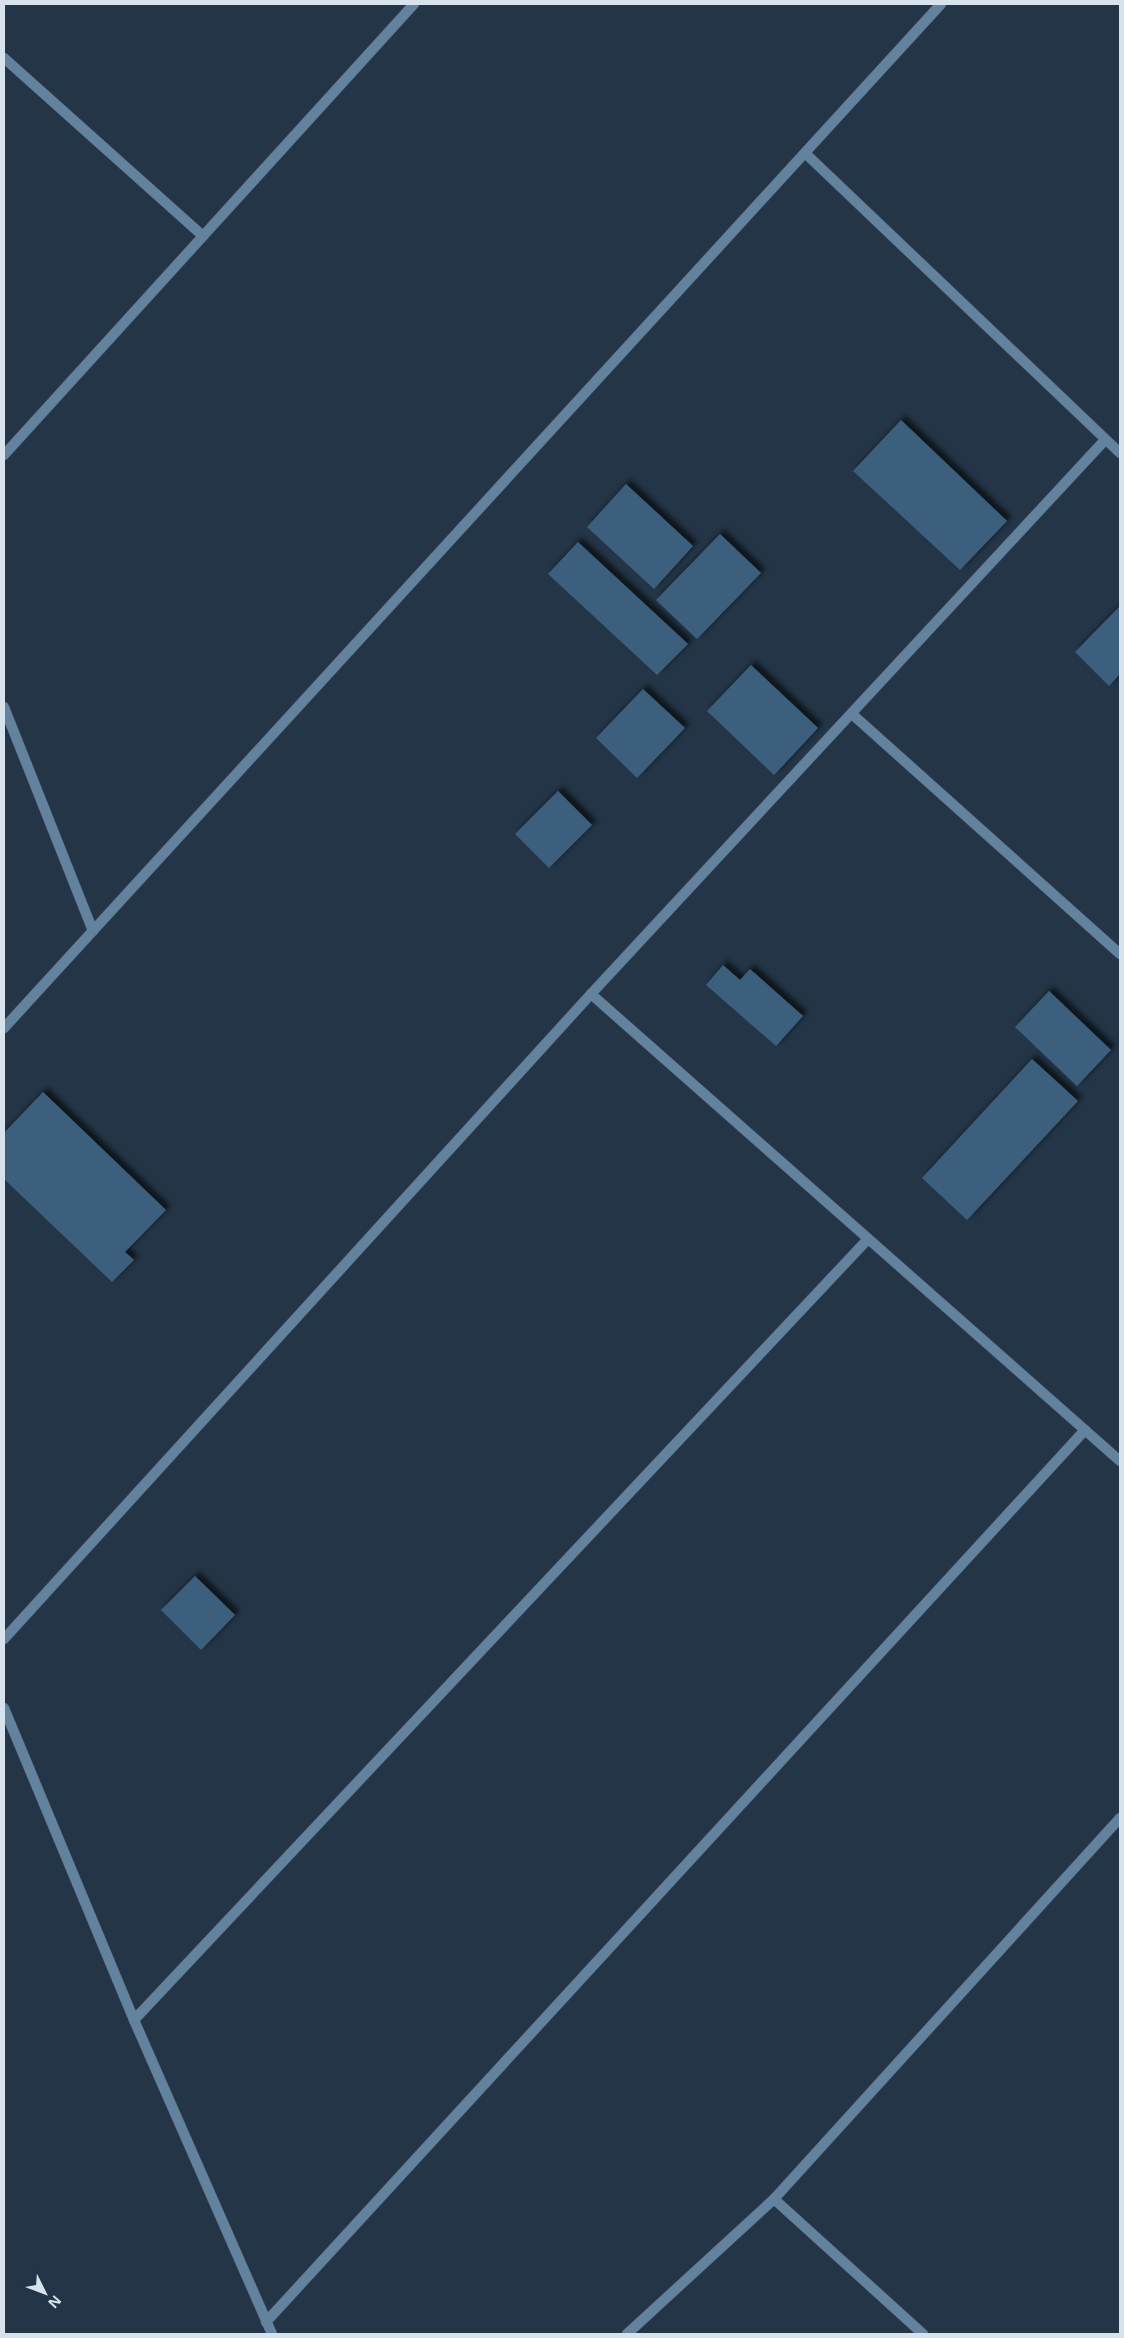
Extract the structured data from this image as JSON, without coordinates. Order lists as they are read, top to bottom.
{
  "north": "bottom right"
}
